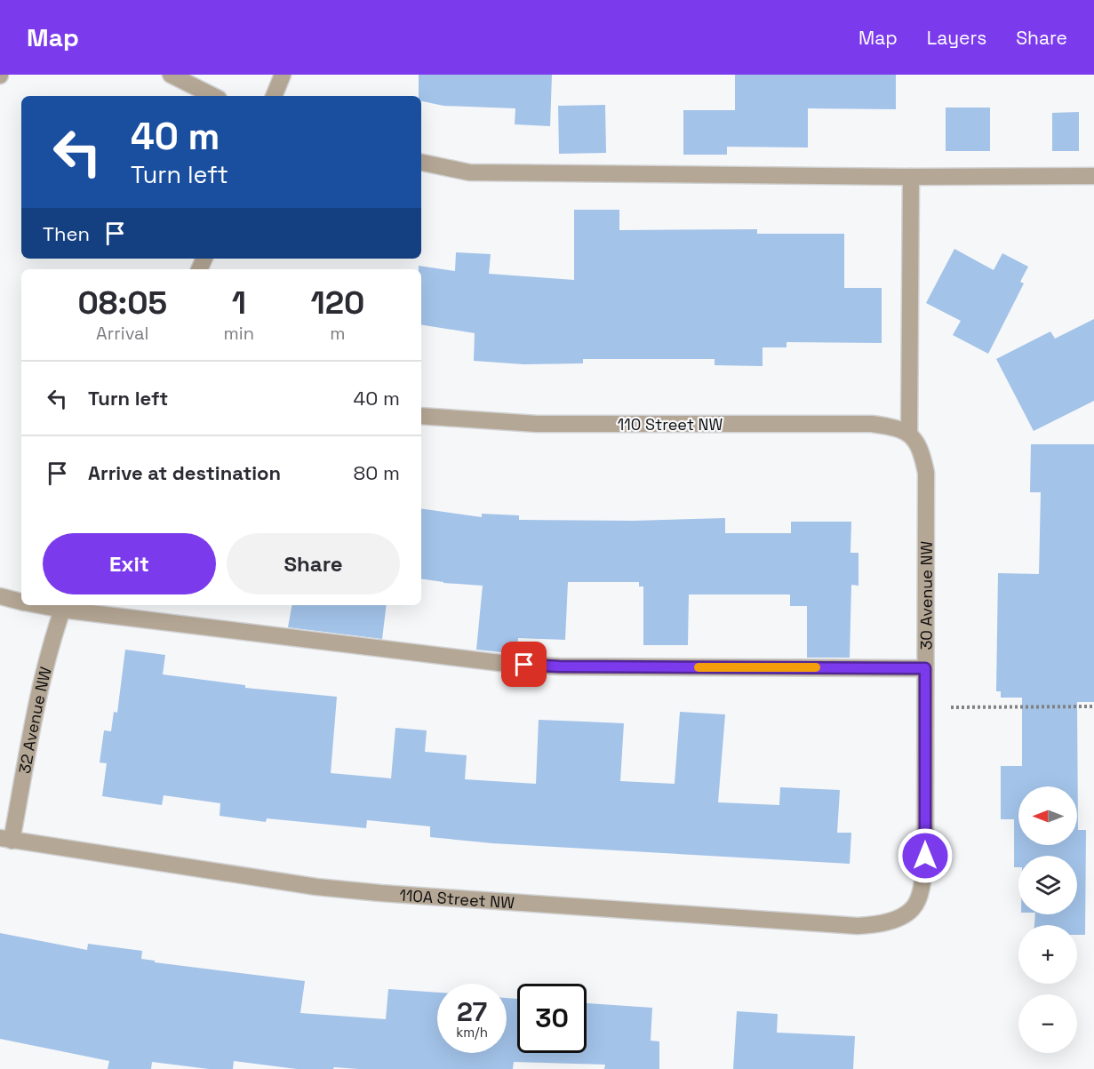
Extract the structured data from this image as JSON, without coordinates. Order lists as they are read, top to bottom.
{
  "streets": {
    "street": [
      "110 Street NW",
      "30 Avenue NW",
      "32 Avenue NW",
      "110A Street NW"
    ]
  },
  "crossings": [
    ["110 Street NW", "30 Avenue NW"],
    ["30 Avenue NW", "110A Street NW"],
    ["32 Avenue NW", "110A Street NW"]
  ],
  "north": "left",
  "page": {
    "header": "Map",
    "nav": ["Map", "Layers", "Share"],
    "turn": ["40 m", "Turn left"],
    "then": "Then",
    "eta": [
      "08:05",
      "Arrival",
      "1",
      "min",
      "120",
      "m"
    ],
    "list": [
      {
        "name": "Turn left",
        "value": "40 m"
      },
      {
        "name": "Arrive at destination",
        "value": "80 m"
      }
    ],
    "buttons": ["Exit", "Share"],
    "map_buttons": ["+", "−"],
    "speed": "27 km/h",
    "limit": "30"
  }
}
